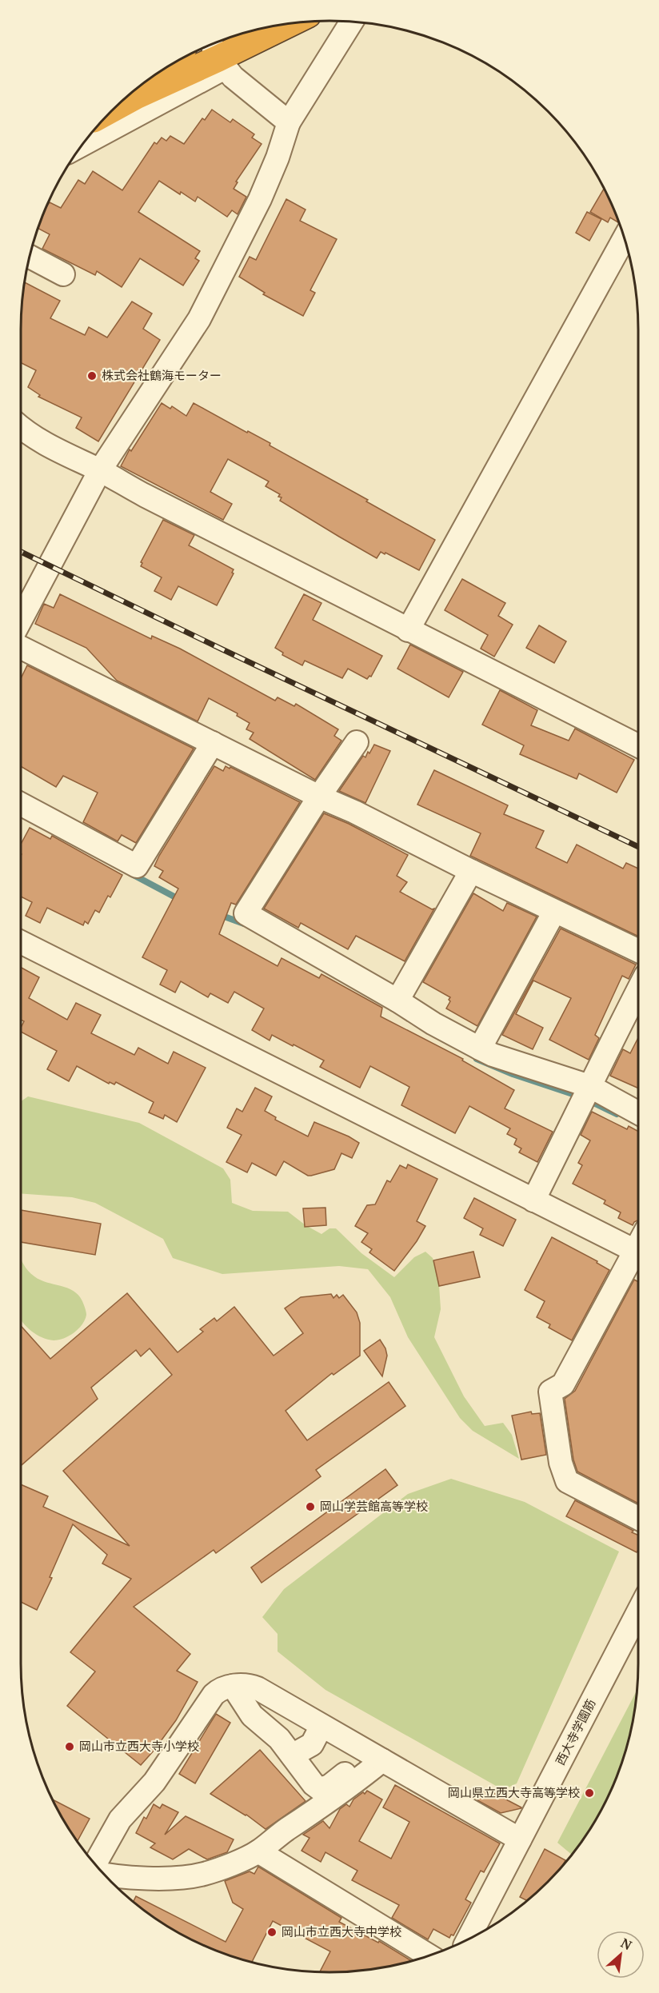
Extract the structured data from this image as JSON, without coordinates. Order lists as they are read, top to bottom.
{
  "streets": {
    "street": ["西大寺学園筋"]
  },
  "places": [
    "株式会社鶴海モーター",
    "岡山学芸館高等学校",
    "岡山市立西大寺小学校",
    "岡山県立西大寺高等学校",
    "岡山市立西大寺中学校"
  ],
  "north": "top right"
}
